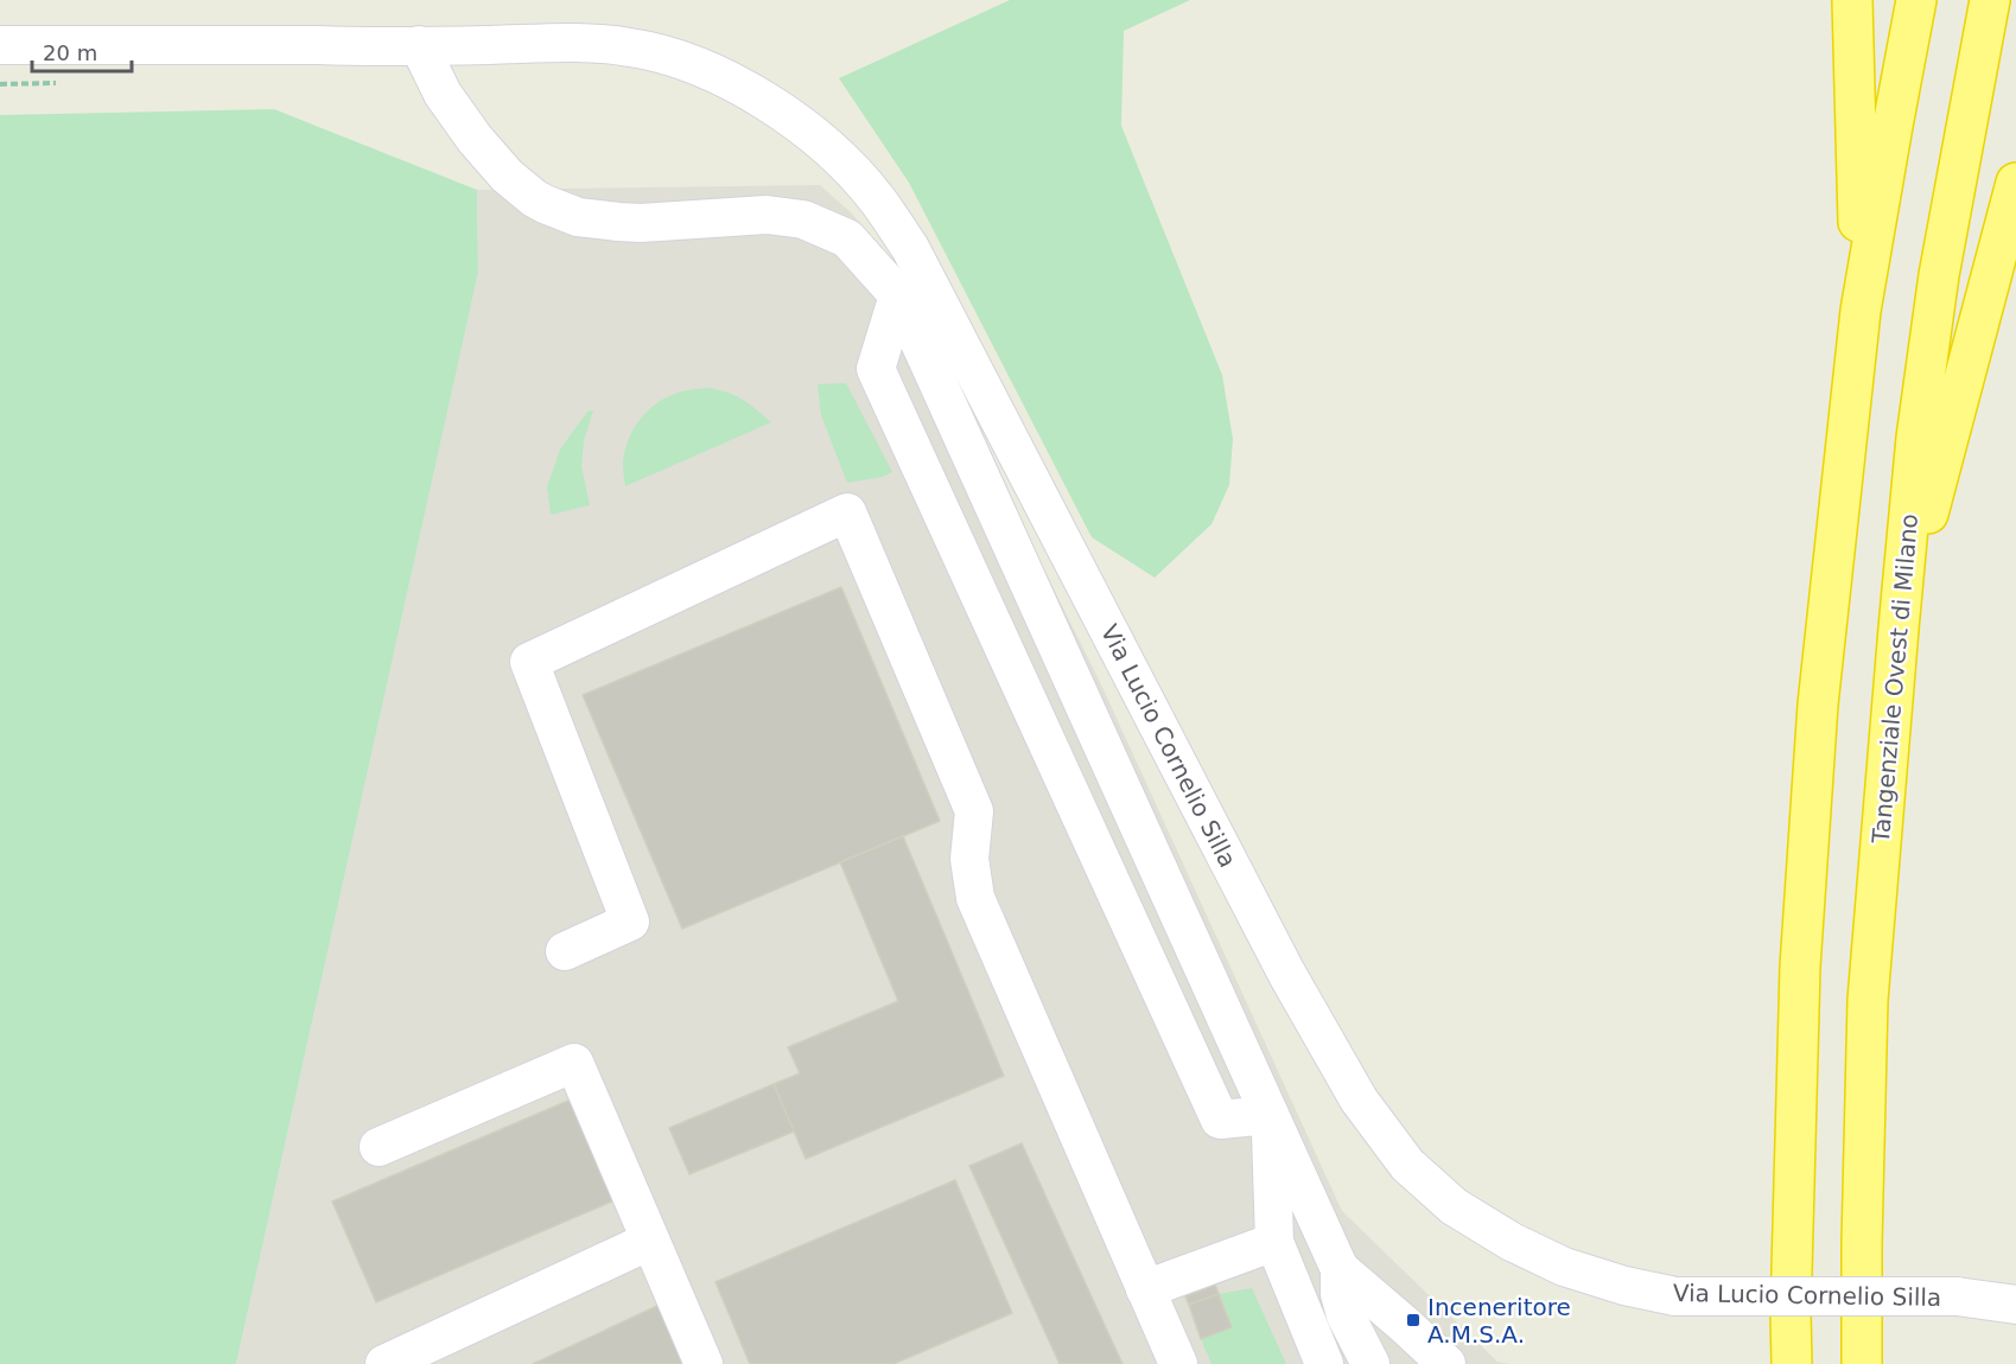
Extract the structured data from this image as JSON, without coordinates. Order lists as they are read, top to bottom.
{
  "streets": {
    "highway": ["Tangenziale Ovest di Milano"],
    "street": ["Via Lucio Cornelio Silla"]
  },
  "places": {
    "transit": ["Inceneritore A.M.S.A."]
  },
  "scale_bar": "20 m"
}
